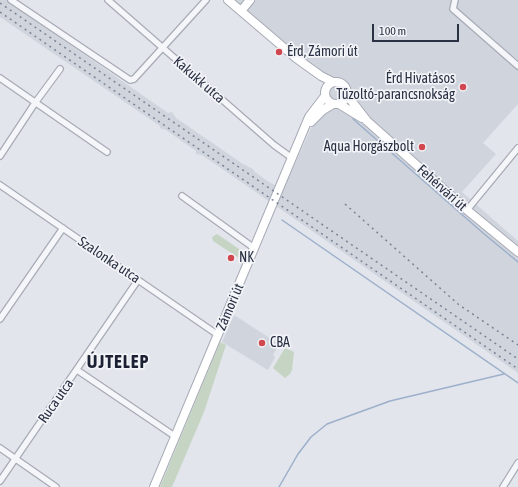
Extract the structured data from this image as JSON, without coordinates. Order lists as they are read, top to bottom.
{
  "streets": {
    "main road": ["Fehérvári út", "Zámori út"],
    "street": ["Kakukk utca", "Szalonka utca", "Ruca utca"]
  },
  "crossings": [
    ["Kakukk utca", "Zámori út"],
    ["Fehérvári út", "Zámori út"],
    ["Szalonka utca", "Zámori út"],
    ["Szalonka utca", "Ruca utca"]
  ],
  "districts": ["ÚJTELEP"],
  "places": [
    "Érd, Zámori út",
    "Érd Hivatásos Tűzoltó-parancsnokság",
    "Aqua Horgászbolt",
    "NK",
    "CBA"
  ],
  "scale_bar": "100 m"
}
